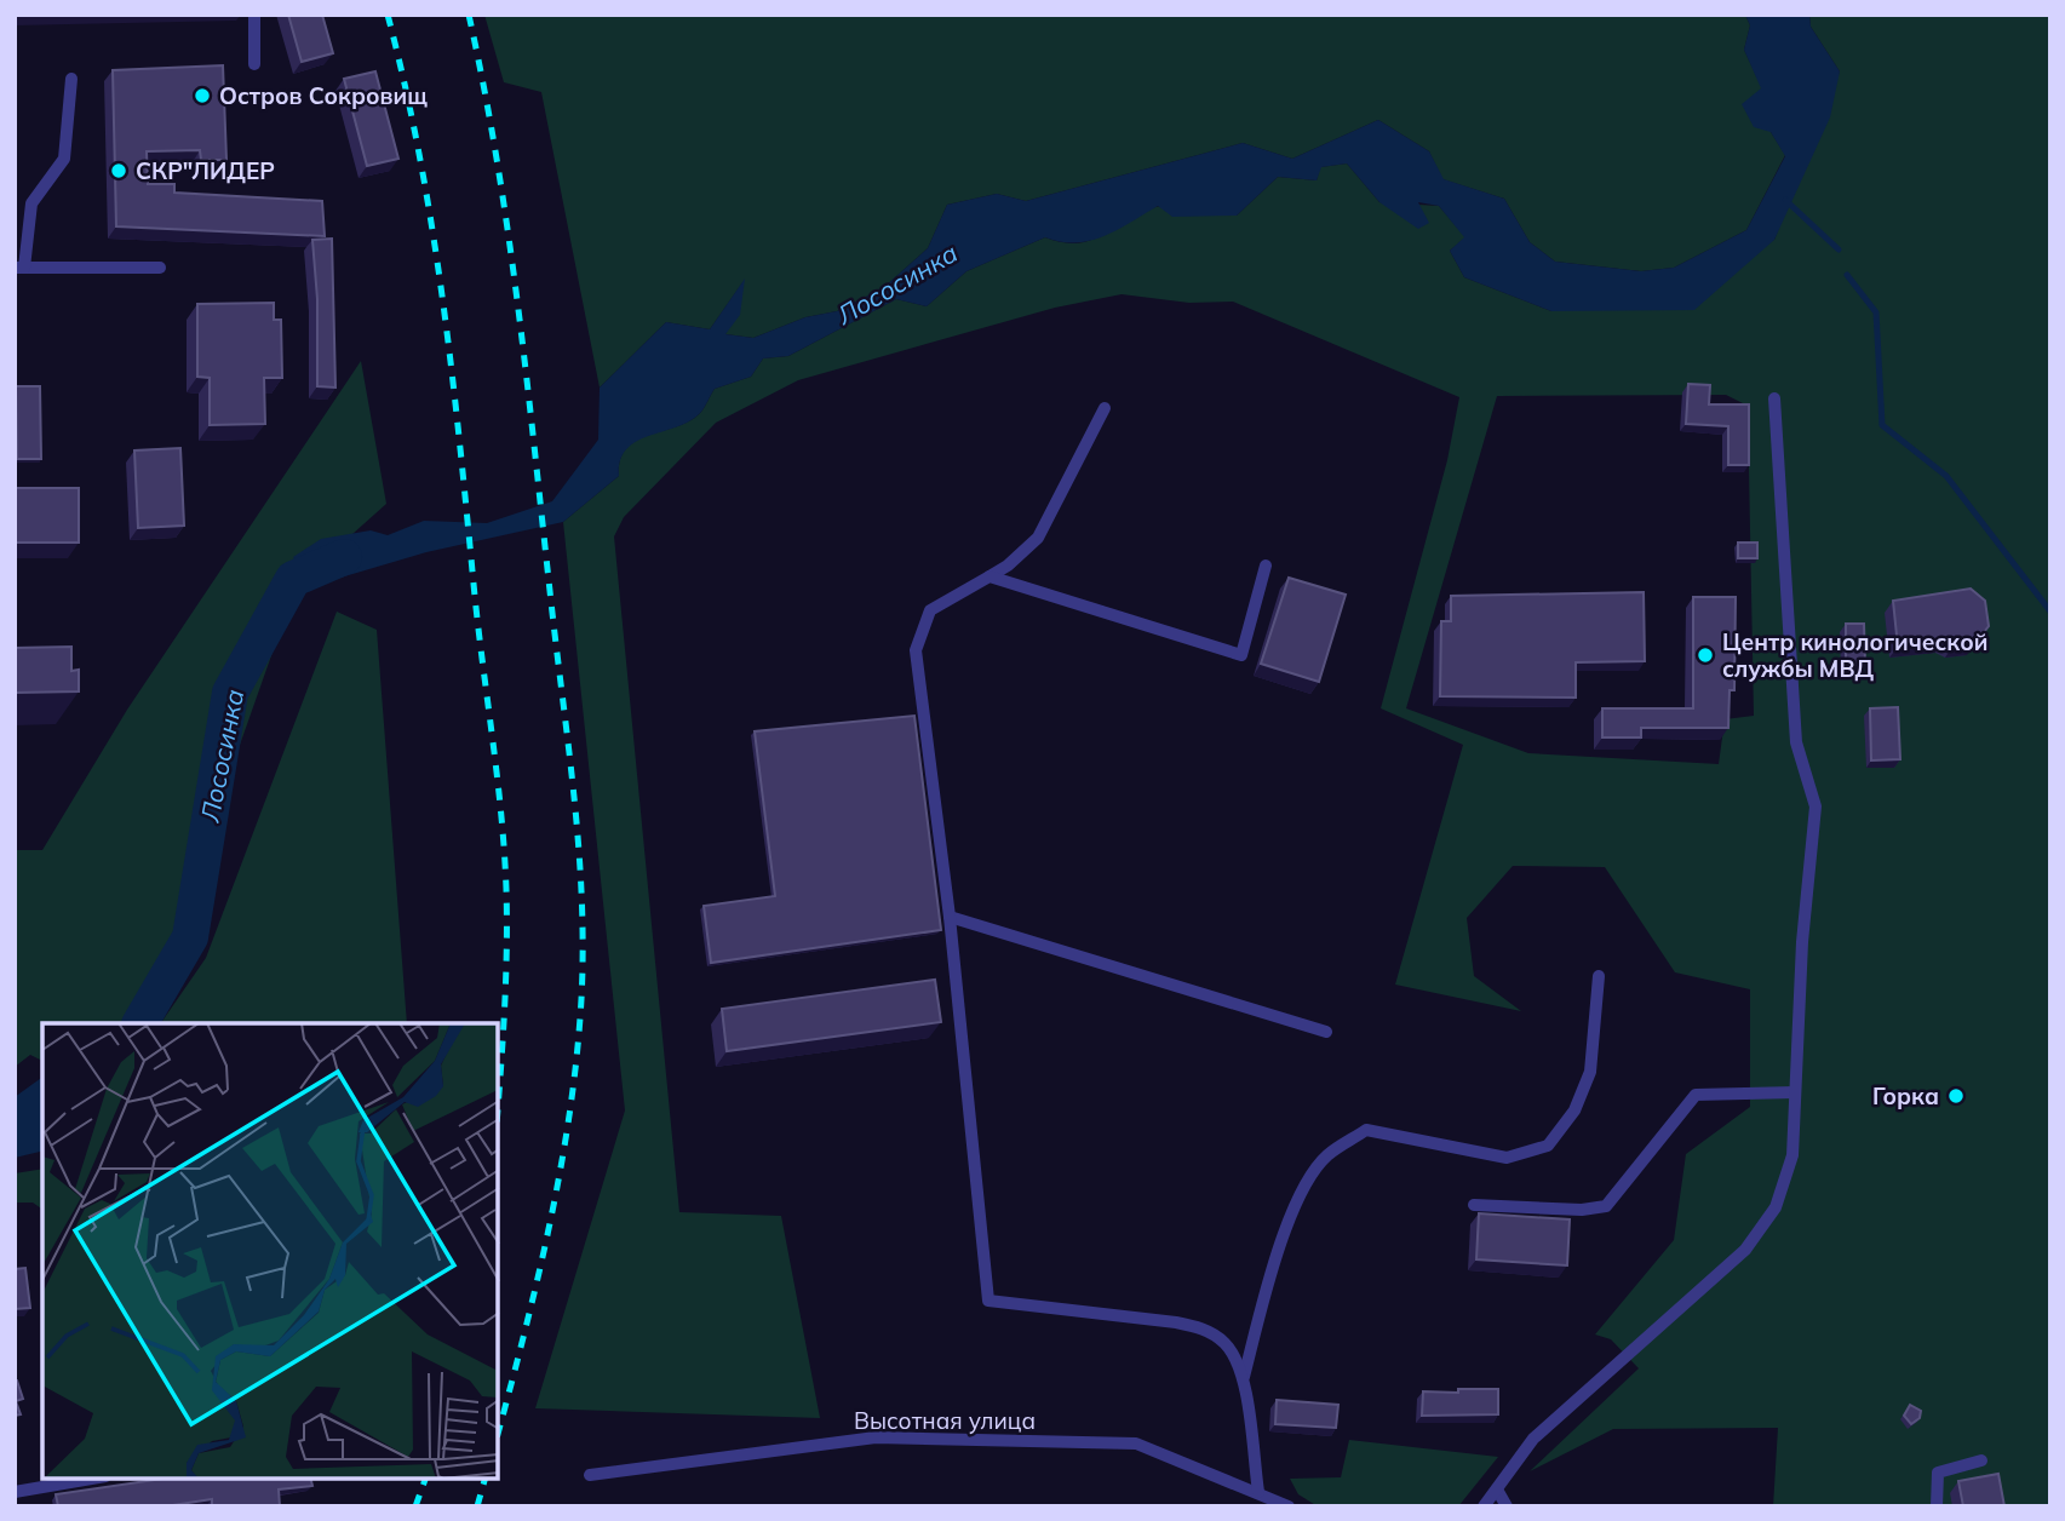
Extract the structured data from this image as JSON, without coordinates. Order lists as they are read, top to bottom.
{
  "streets": {
    "lane": ["Высотная улица"]
  },
  "water": ["Лососинка"],
  "places": [
    "Остров Сокровищ",
    "СКР\"ЛИДЕР",
    "Центр кинологической службы МВД",
    "Горка"
  ]
}
